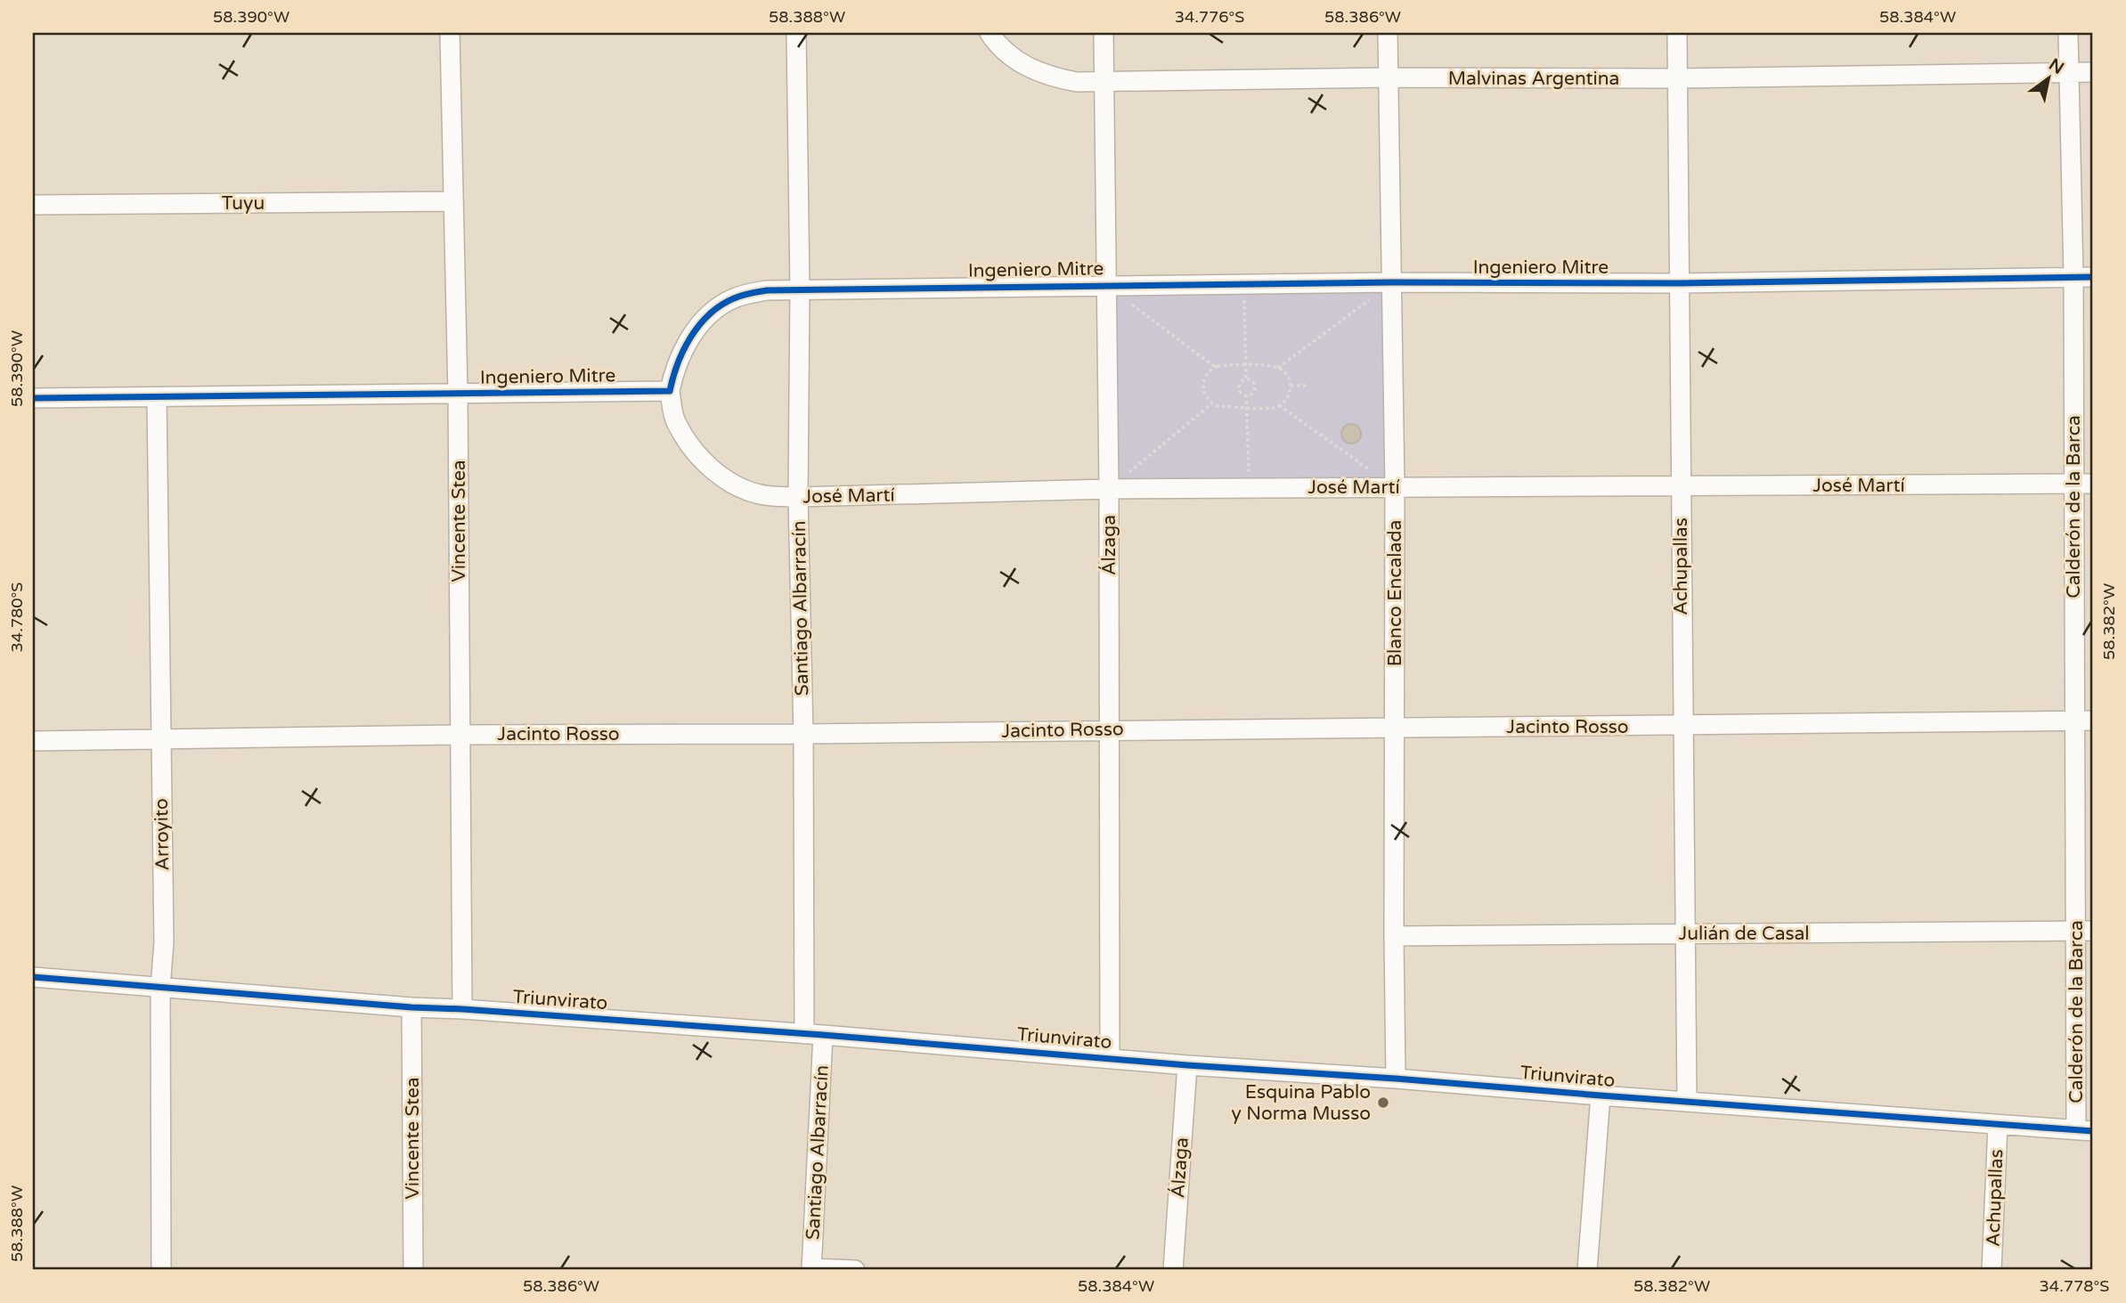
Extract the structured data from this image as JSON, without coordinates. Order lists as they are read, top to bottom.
{
  "streets": {
    "street": [
      "Malvinas Argentina",
      "Tuyu",
      "Ingeniero Mitre",
      "José Martí",
      "Calderón de la Barca",
      "Vincente Stea",
      "Álzaga",
      "Achupallas",
      "Blanco Encalada",
      "Santiago Albarracín",
      "Jacinto Rosso",
      "Arroyito",
      "Julián de Casal",
      "Triunvirato"
    ]
  },
  "crossings": [
    ["Malvinas Argentina", "Calderón de la Barca"],
    ["Malvinas Argentina", "Álzaga"],
    ["Malvinas Argentina", "Achupallas"],
    ["Malvinas Argentina", "Blanco Encalada"],
    ["Tuyu", "Vincente Stea"],
    ["Ingeniero Mitre", "José Martí"],
    ["Ingeniero Mitre", "Calderón de la Barca"],
    ["Ingeniero Mitre", "Vincente Stea"],
    ["Ingeniero Mitre", "Álzaga"],
    ["Ingeniero Mitre", "Achupallas"],
    ["Ingeniero Mitre", "Blanco Encalada"],
    ["Ingeniero Mitre", "Santiago Albarracín"],
    ["Ingeniero Mitre", "Arroyito"],
    ["José Martí", "Calderón de la Barca"],
    ["José Martí", "Álzaga"],
    ["José Martí", "Achupallas"],
    ["José Martí", "Blanco Encalada"],
    ["José Martí", "Santiago Albarracín"],
    ["Calderón de la Barca", "Jacinto Rosso"],
    ["Calderón de la Barca", "Julián de Casal"],
    ["Calderón de la Barca", "Triunvirato"],
    ["Vincente Stea", "Jacinto Rosso"],
    ["Vincente Stea", "Triunvirato"],
    ["Álzaga", "Jacinto Rosso"],
    ["Álzaga", "Triunvirato"],
    ["Achupallas", "Jacinto Rosso"],
    ["Achupallas", "Julián de Casal"],
    ["Achupallas", "Triunvirato"],
    ["Blanco Encalada", "Jacinto Rosso"],
    ["Blanco Encalada", "Julián de Casal"],
    ["Blanco Encalada", "Triunvirato"],
    ["Santiago Albarracín", "Jacinto Rosso"],
    ["Santiago Albarracín", "Triunvirato"],
    ["Jacinto Rosso", "Arroyito"],
    ["Arroyito", "Triunvirato"]
  ],
  "places": ["Esquina Pablo y Norma Musso"],
  "north": "top right",
  "coordinates": [
    "58.390°W",
    "58.388°W",
    "34.776°S",
    "58.386°W",
    "58.384°W",
    "34.780°S",
    "58.382°W",
    "34.778°S"
  ]
}
